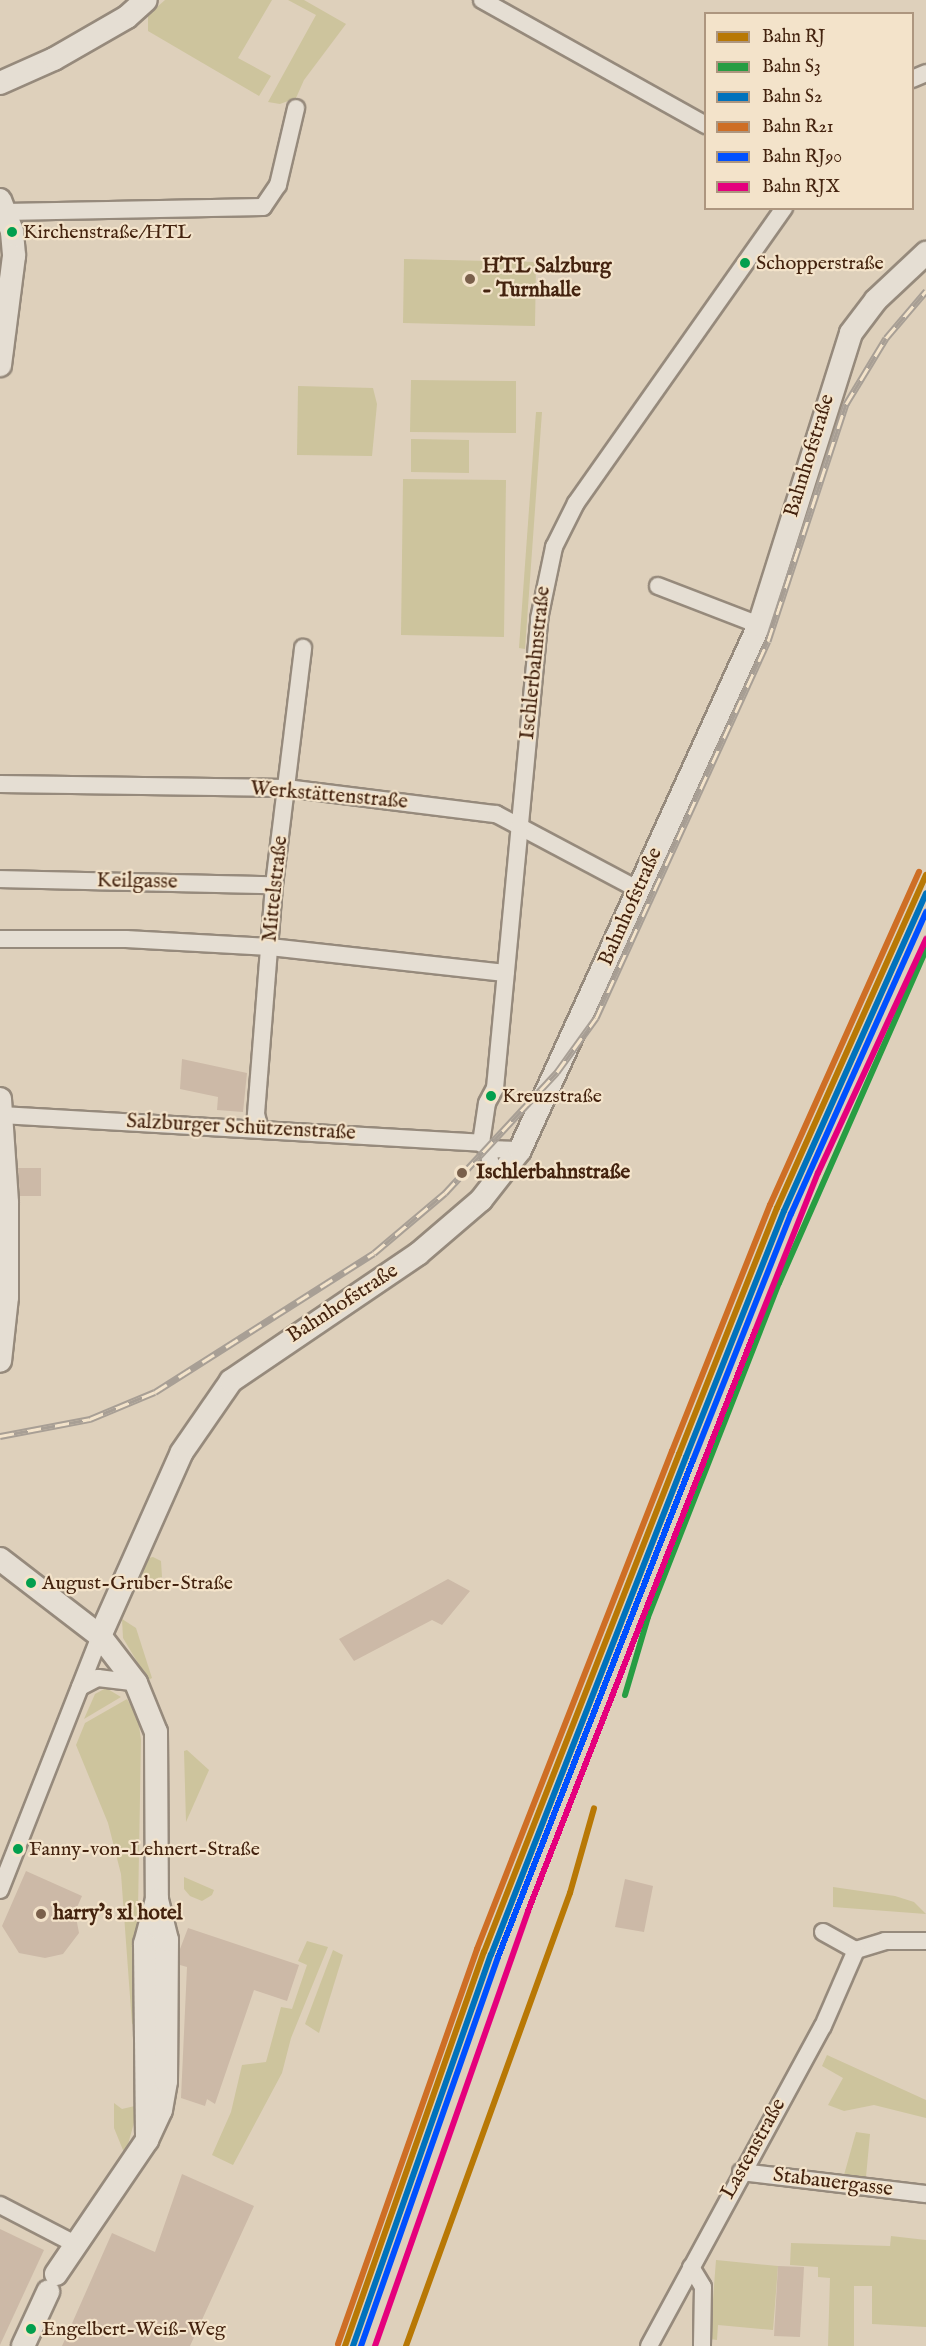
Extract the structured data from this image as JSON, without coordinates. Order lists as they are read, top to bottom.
{
  "streets": {
    "main road": ["Bahnhofstraße"],
    "street": [
      "Ischlerbahnstraße",
      "Werkstättenstraße",
      "Keilgasse",
      "Mittelstraße",
      "Salzburger Schützenstraße",
      "Lastenstraße",
      "Stabauergasse"
    ]
  },
  "crossings": [
    ["Bahnhofstraße", "Ischlerbahnstraße"],
    ["Bahnhofstraße", "Werkstättenstraße"],
    ["Bahnhofstraße", "Salzburger Schützenstraße"],
    ["Ischlerbahnstraße", "Werkstättenstraße"],
    ["Ischlerbahnstraße", "Salzburger Schützenstraße"],
    ["Werkstättenstraße", "Mittelstraße"],
    ["Keilgasse", "Mittelstraße"],
    ["Mittelstraße", "Salzburger Schützenstraße"],
    ["Lastenstraße", "Stabauergasse"]
  ],
  "places": [
    "Kirchenstraße/HTL",
    "Schopperstraße",
    "HTL Salzburg - Turnhalle",
    "Kreuzstraße",
    "Ischlerbahnstraße",
    "August-Gruber-Straße",
    "Fanny-von-Lehnert-Straße",
    "harry’s xl hotel",
    "Engelbert-Weiß-Weg"
  ],
  "lines": [
    "rail line R21",
    "rail line RJ",
    "rail line S2",
    "rail line RJ90",
    "rail line RJX",
    "rail line S3"
  ],
  "legend": [
    "Bahn RJ",
    "Bahn S3",
    "Bahn S2",
    "Bahn R21",
    "Bahn RJ90",
    "Bahn RJX"
  ]
}
